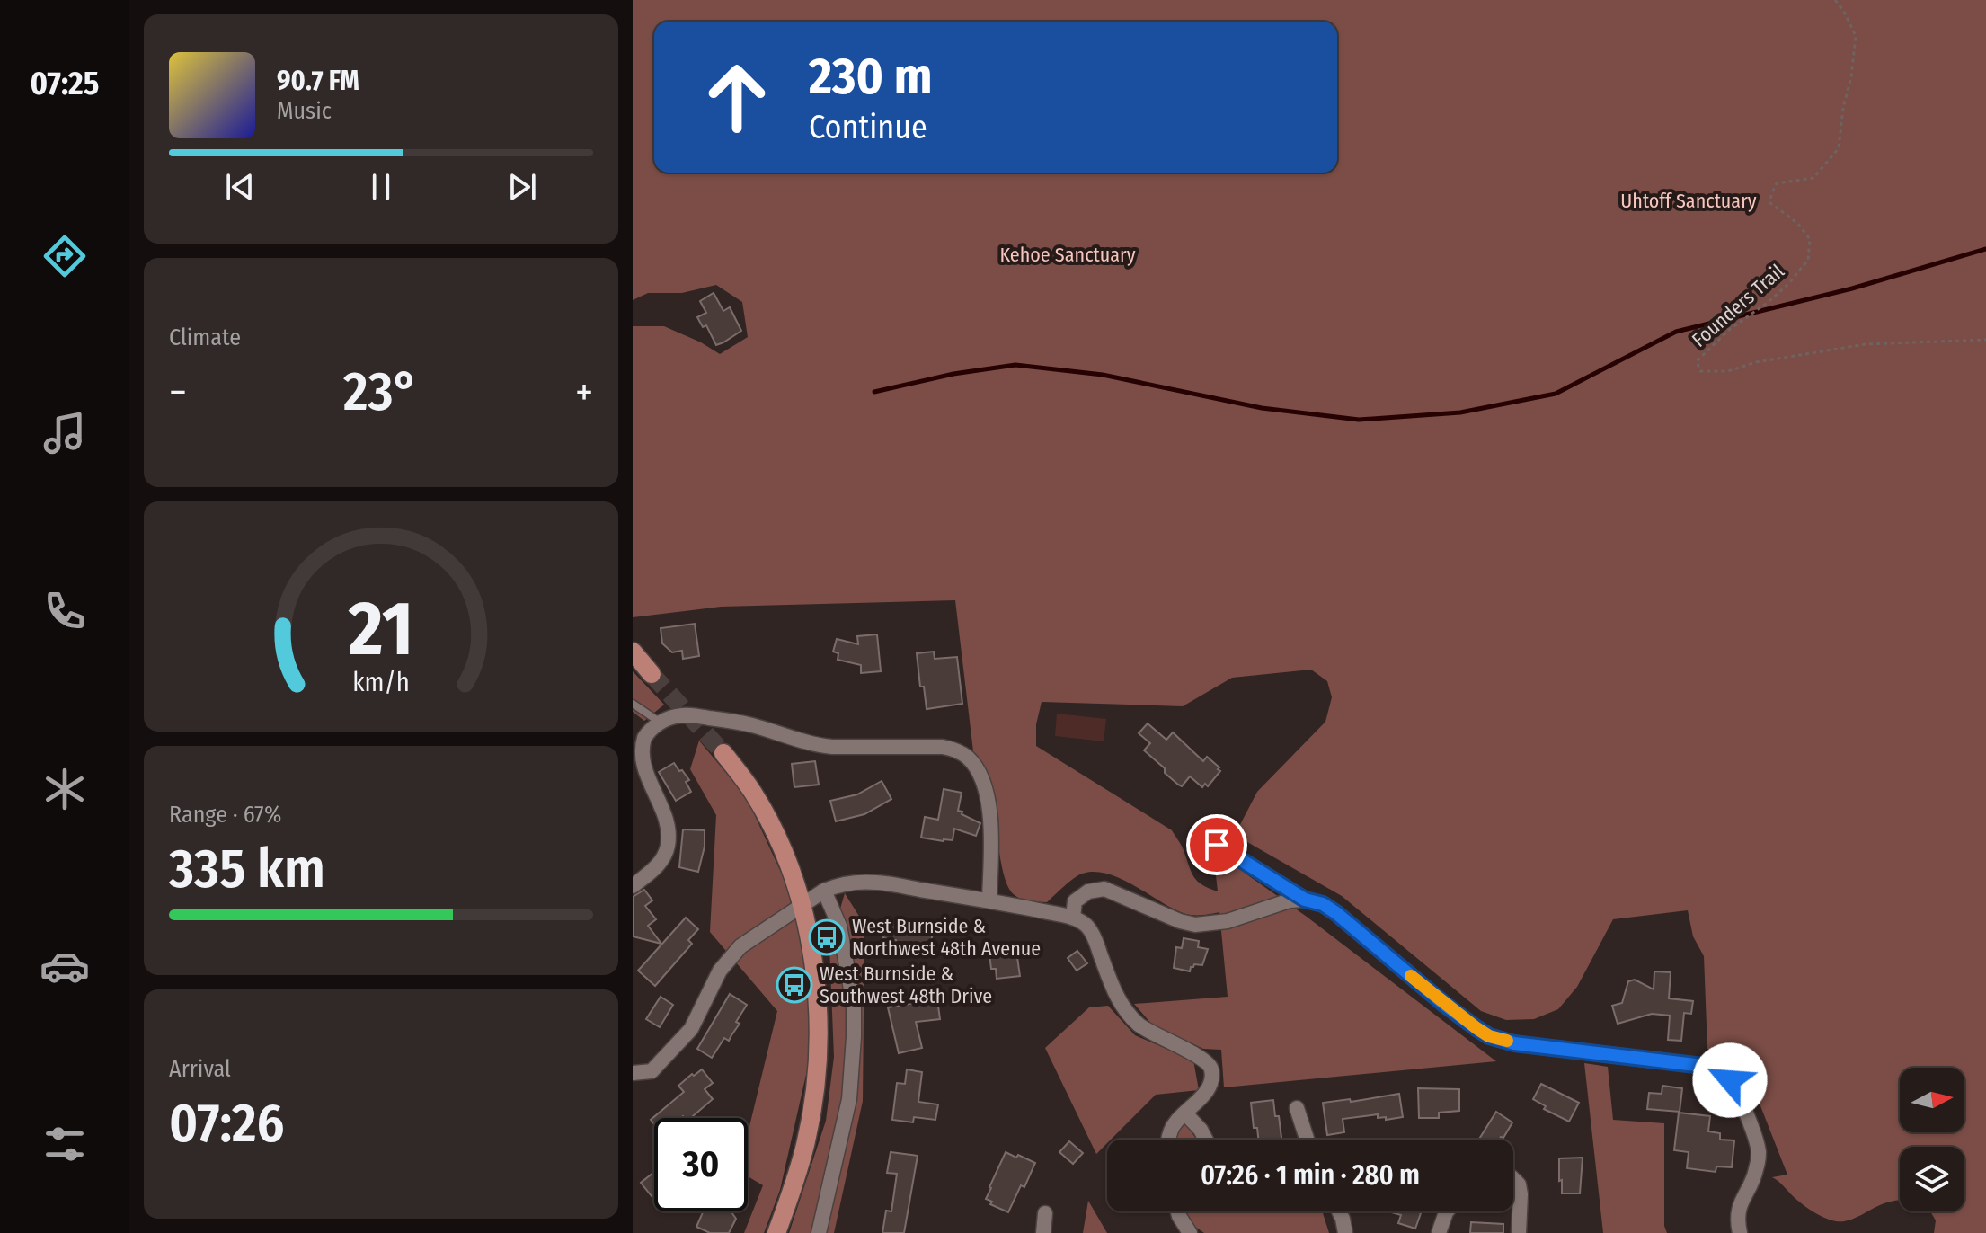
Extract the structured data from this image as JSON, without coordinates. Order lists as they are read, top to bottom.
{
  "streets": {
    "path": ["Founders Trail"]
  },
  "parks": ["Uhtoff Sanctuary", "Kehoe Sanctuary"],
  "places": {
    "bus stop": ["West Burnside & Northwest 48th Avenue", "West Burnside & Southwest 48th Drive"]
  },
  "north": "right",
  "page": {
    "tabs": "07:25",
    "turn": ["230 m", "Continue"],
    "song": ["90.7 FM", "Music"],
    "tile": [
      "Climate",
      ["Range · 67%", "335 km"],
      ["Arrival", "07:26"]
    ],
    "heat": ["−", "23°", "+"],
    "limit": "30",
    "trip": "07:26 · 1 min · 280 m",
    "gauge": ["21", "km/h"]
  }
}
